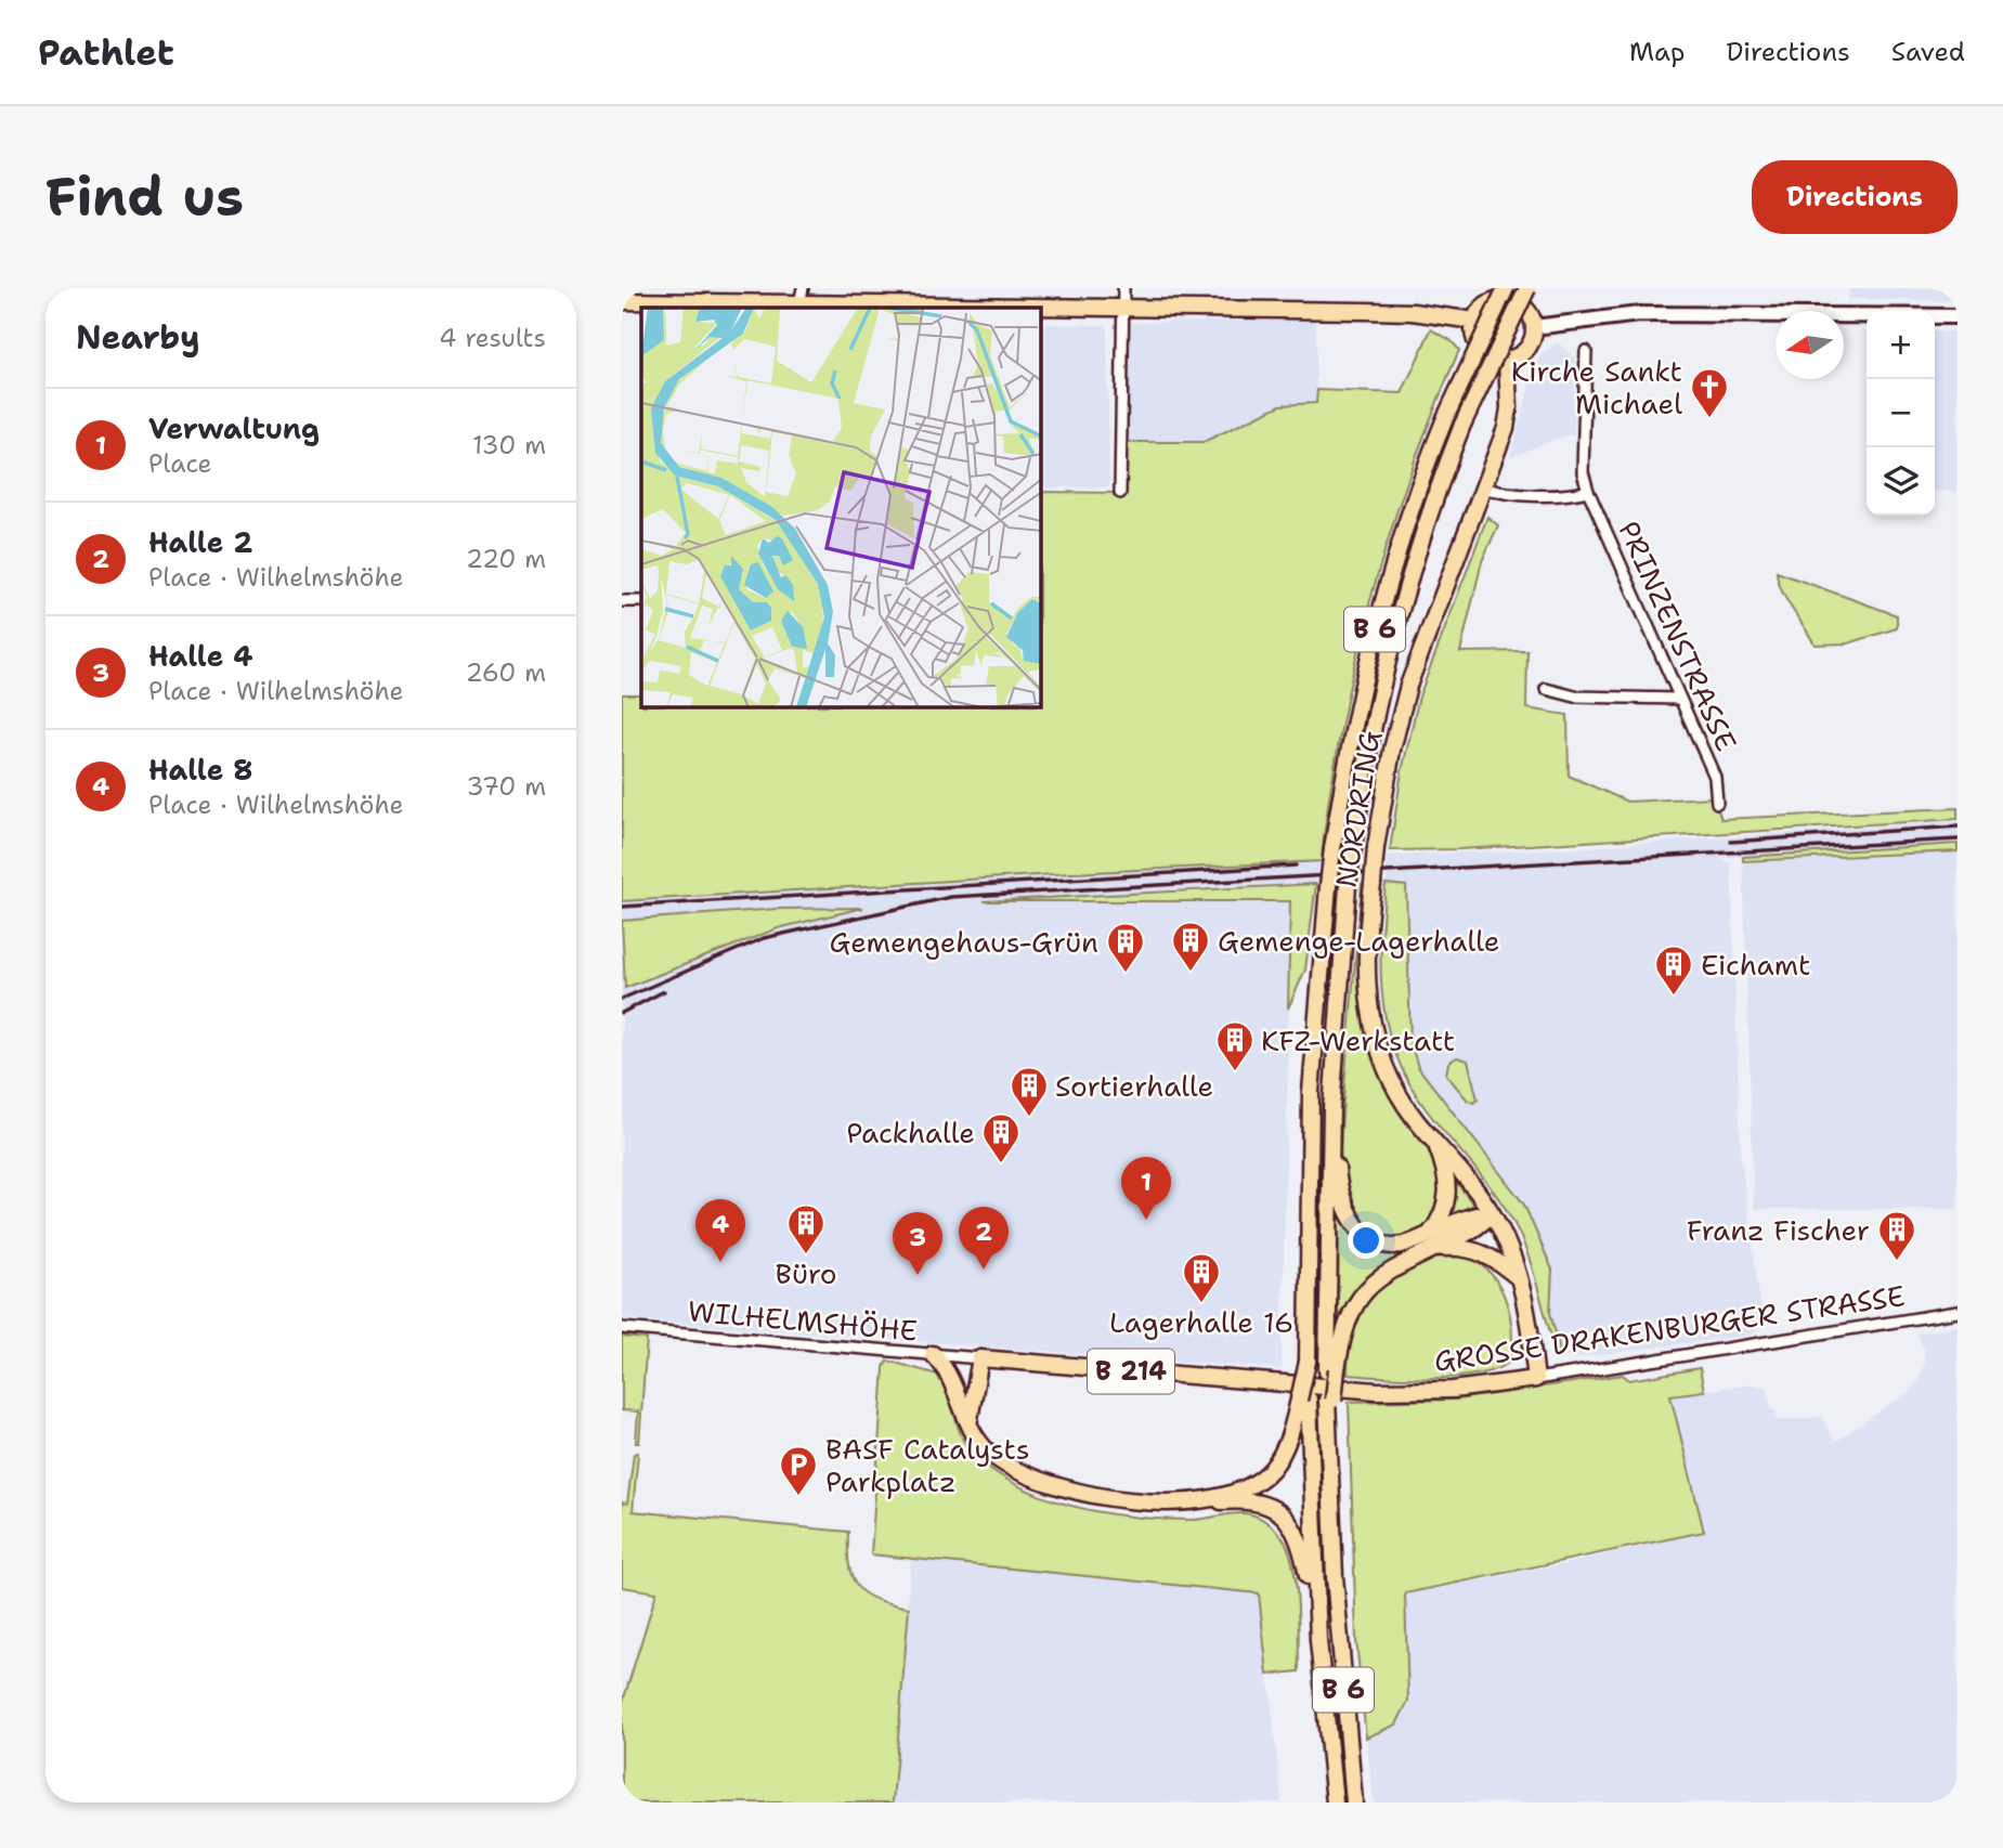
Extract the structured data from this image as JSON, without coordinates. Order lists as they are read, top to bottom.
{
  "streets": {
    "main road": [
      "B 6",
      "NORDRING",
      "GROSSE DRAKENBURGER STRASSE",
      "B 214"
    ],
    "street": ["PRINZENSTRASSE", "WILHELMSHÖHE"]
  },
  "crossings": [
    ["B 6", "NORDRING"],
    ["NORDRING", "GROSSE DRAKENBURGER STRASSE"],
    ["WILHELMSHÖHE", "GROSSE DRAKENBURGER STRASSE"]
  ],
  "places": {
    "church": ["Kirche Sankt Michael"],
    "building": [
      "Gemenge-Lagerhalle",
      "Gemengehaus-Grün",
      "Eichamt",
      "KFZ-Werkstatt",
      "Sortierhalle",
      "Packhalle",
      "Büro",
      "Franz Fischer",
      "Lagerhalle 16"
    ],
    "parking": ["BASF Catalysts Parkplatz"]
  },
  "north": "left",
  "page": {
    "header": "Pathlet",
    "nav": ["Map", "Directions", "Saved"],
    "buttons": "Directions",
    "title": "Find us",
    "heading": ["Nearby", "4 results"],
    "map_buttons": ["+", "−"],
    "list": [
      {
        "mark": "1",
        "name": "Verwaltung",
        "note": "Place",
        "value": "130 m"
      },
      {
        "mark": "2",
        "name": "Halle 2",
        "note": "Place · Wilhelmshöhe",
        "value": "220 m"
      },
      {
        "mark": "3",
        "name": "Halle 4",
        "note": "Place · Wilhelmshöhe",
        "value": "260 m"
      },
      {
        "mark": "4",
        "name": "Halle 8",
        "note": "Place · Wilhelmshöhe",
        "value": "370 m"
      }
    ],
    "pins": [
      "1",
      "4",
      "2",
      "3"
    ]
  }
}
